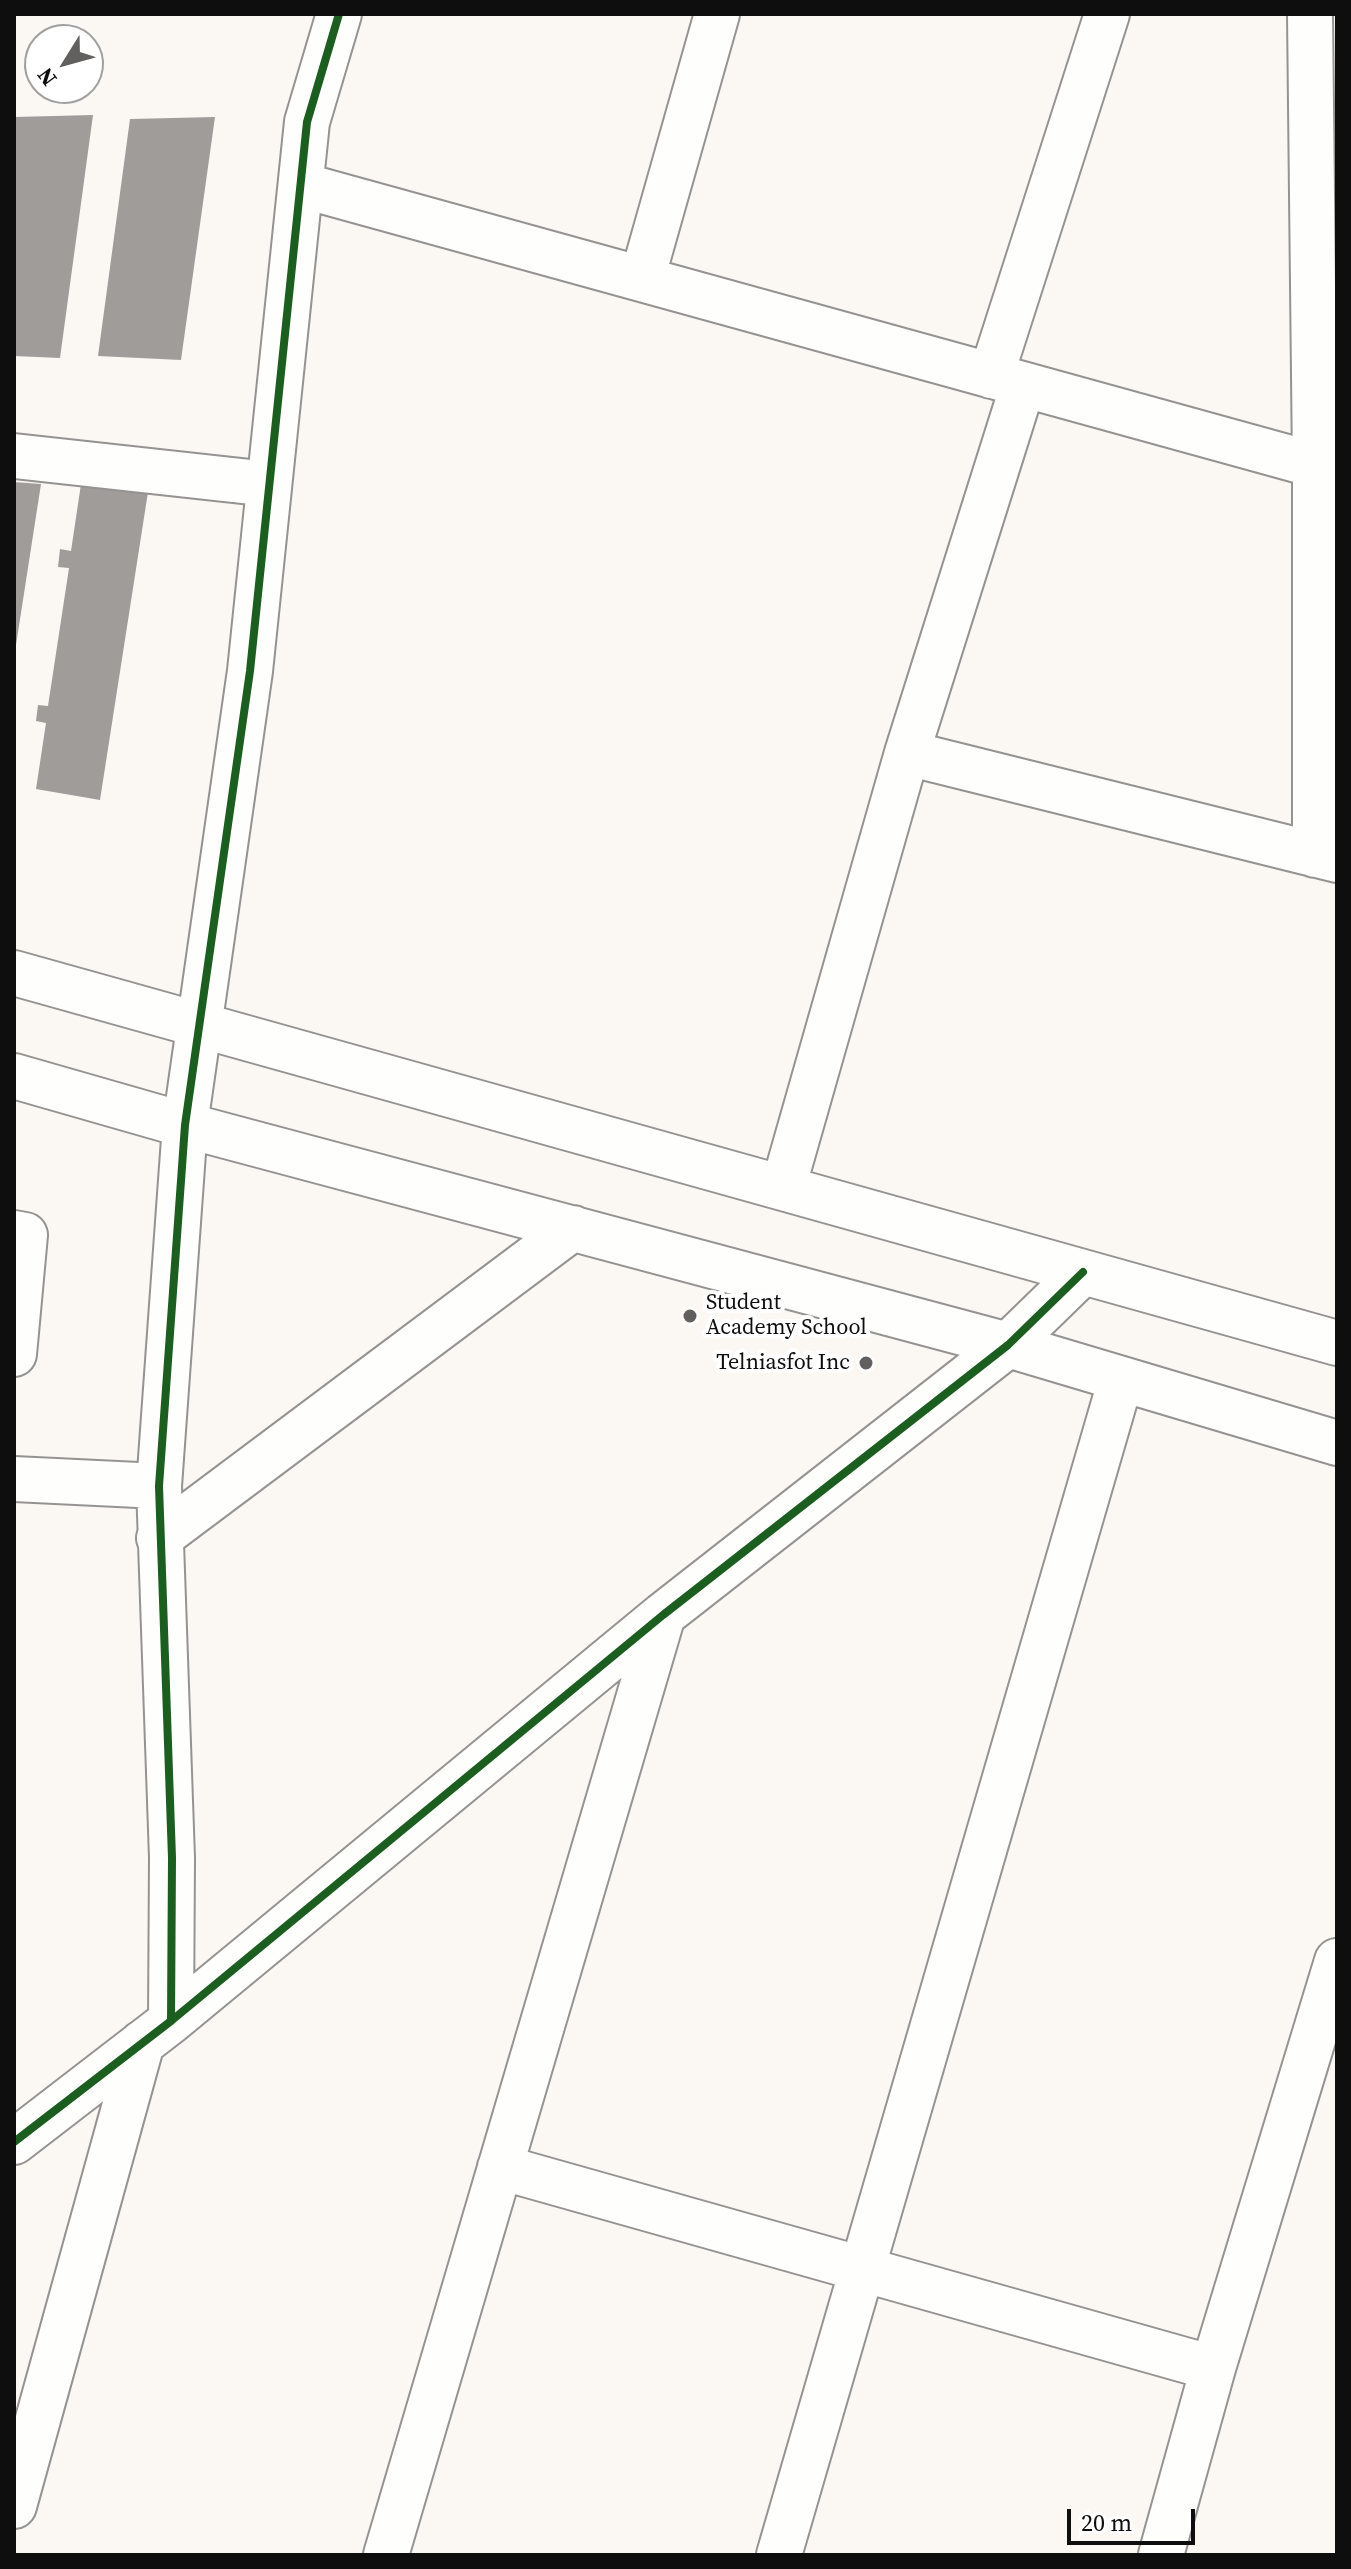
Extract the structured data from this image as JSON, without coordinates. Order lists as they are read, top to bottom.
{
  "places": ["Student Academy School", "Telniasfot Inc"],
  "scale_bar": "20 m",
  "north": "bottom left"
}
